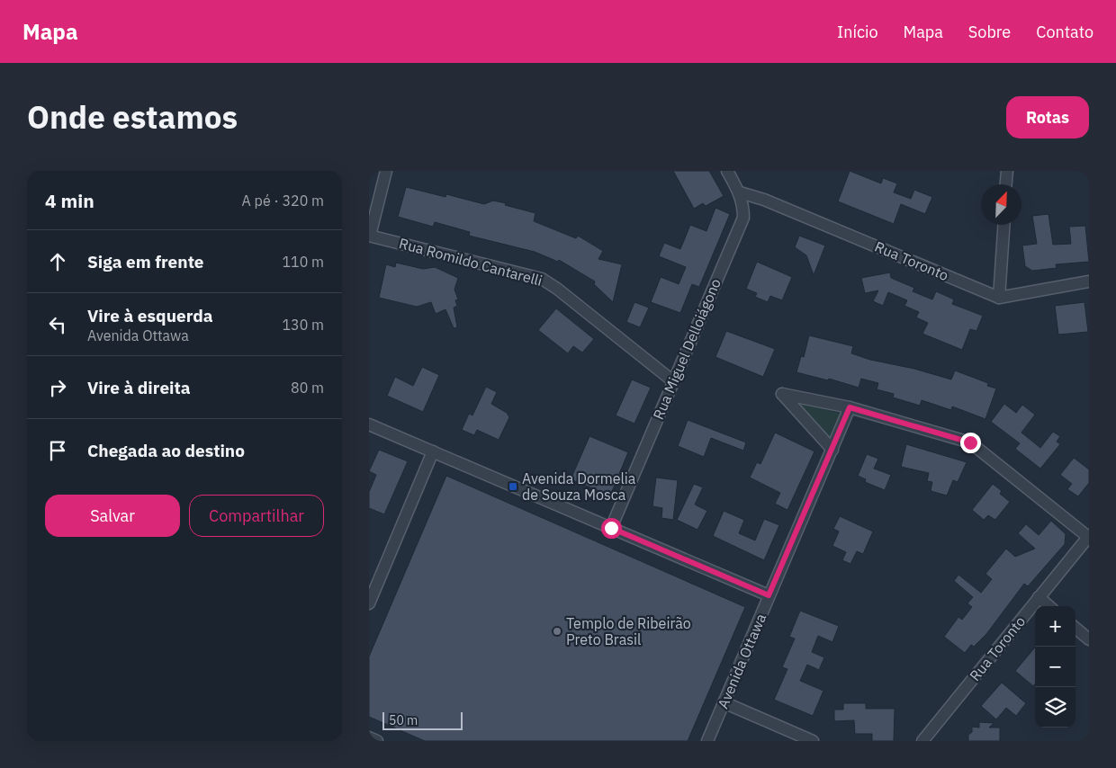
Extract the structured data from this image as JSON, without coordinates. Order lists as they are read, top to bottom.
{
  "streets": {
    "street": [
      "Rua Toronto",
      "Rua Romildo Cantarelli",
      "Rua Miguel Delloiágono",
      "Avenida Ottawa"
    ]
  },
  "crossings": [
    ["Rua Toronto", "Rua Miguel Delloiágono"],
    ["Rua Romildo Cantarelli", "Rua Miguel Delloiágono"]
  ],
  "places": {
    "transit": ["Avenida Dormelia de Souza Mosca"],
    "other": ["Templo de Ribeirão Preto Brasil"]
  },
  "scale_bar": "50 m",
  "north": "top right",
  "page": {
    "header": "Mapa",
    "nav": [
      "Início",
      "Mapa",
      "Sobre",
      "Contato"
    ],
    "title": "Onde estamos",
    "buttons": [
      "Rotas",
      ["Salvar", "Compartilhar"]
    ],
    "heading": ["4 min", "A pé · 320 m"],
    "list": [
      ["Siga em frente", "110 m"],
      ["Vire à esquerda", "Avenida Ottawa", "130 m"],
      ["Vire à direita", "80 m"],
      "Chegada ao destino"
    ],
    "map_buttons": ["+", "−"],
    "scale": "50 m"
  }
}
